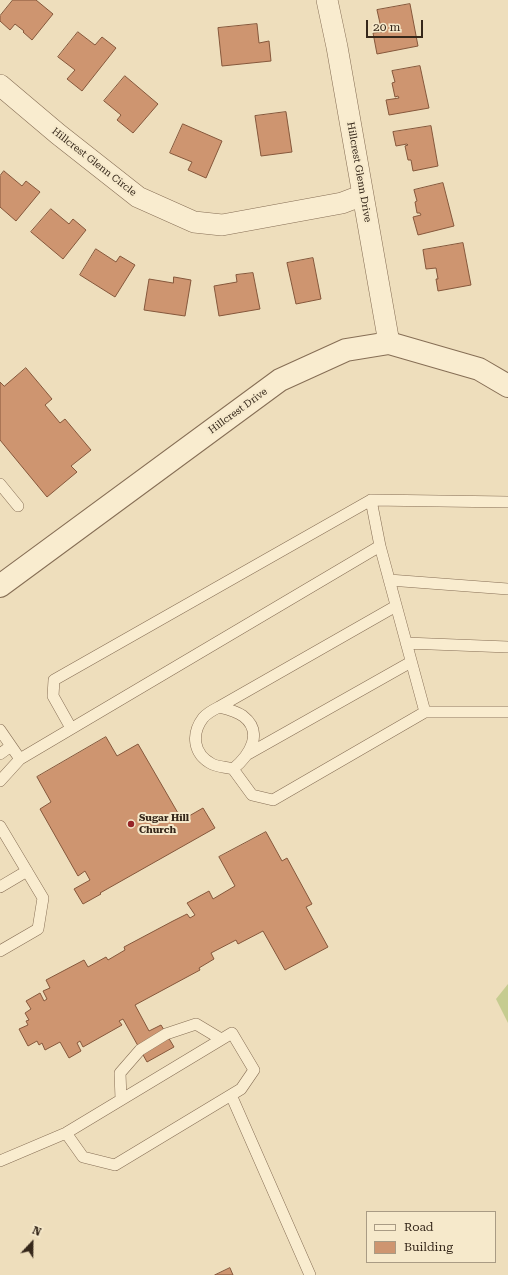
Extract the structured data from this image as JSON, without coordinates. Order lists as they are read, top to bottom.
{
  "streets": {
    "street": ["Hillcrest Glenn Circle", "Hillcrest Glenn Drive", "Hillcrest Drive"]
  },
  "crossings": [
    ["Hillcrest Glenn Circle", "Hillcrest Glenn Drive"],
    ["Hillcrest Glenn Drive", "Hillcrest Drive"]
  ],
  "places": ["Sugar Hill Church"],
  "legend": ["Road", "Building"],
  "scale_bar": "20 m",
  "north": "top"
}
